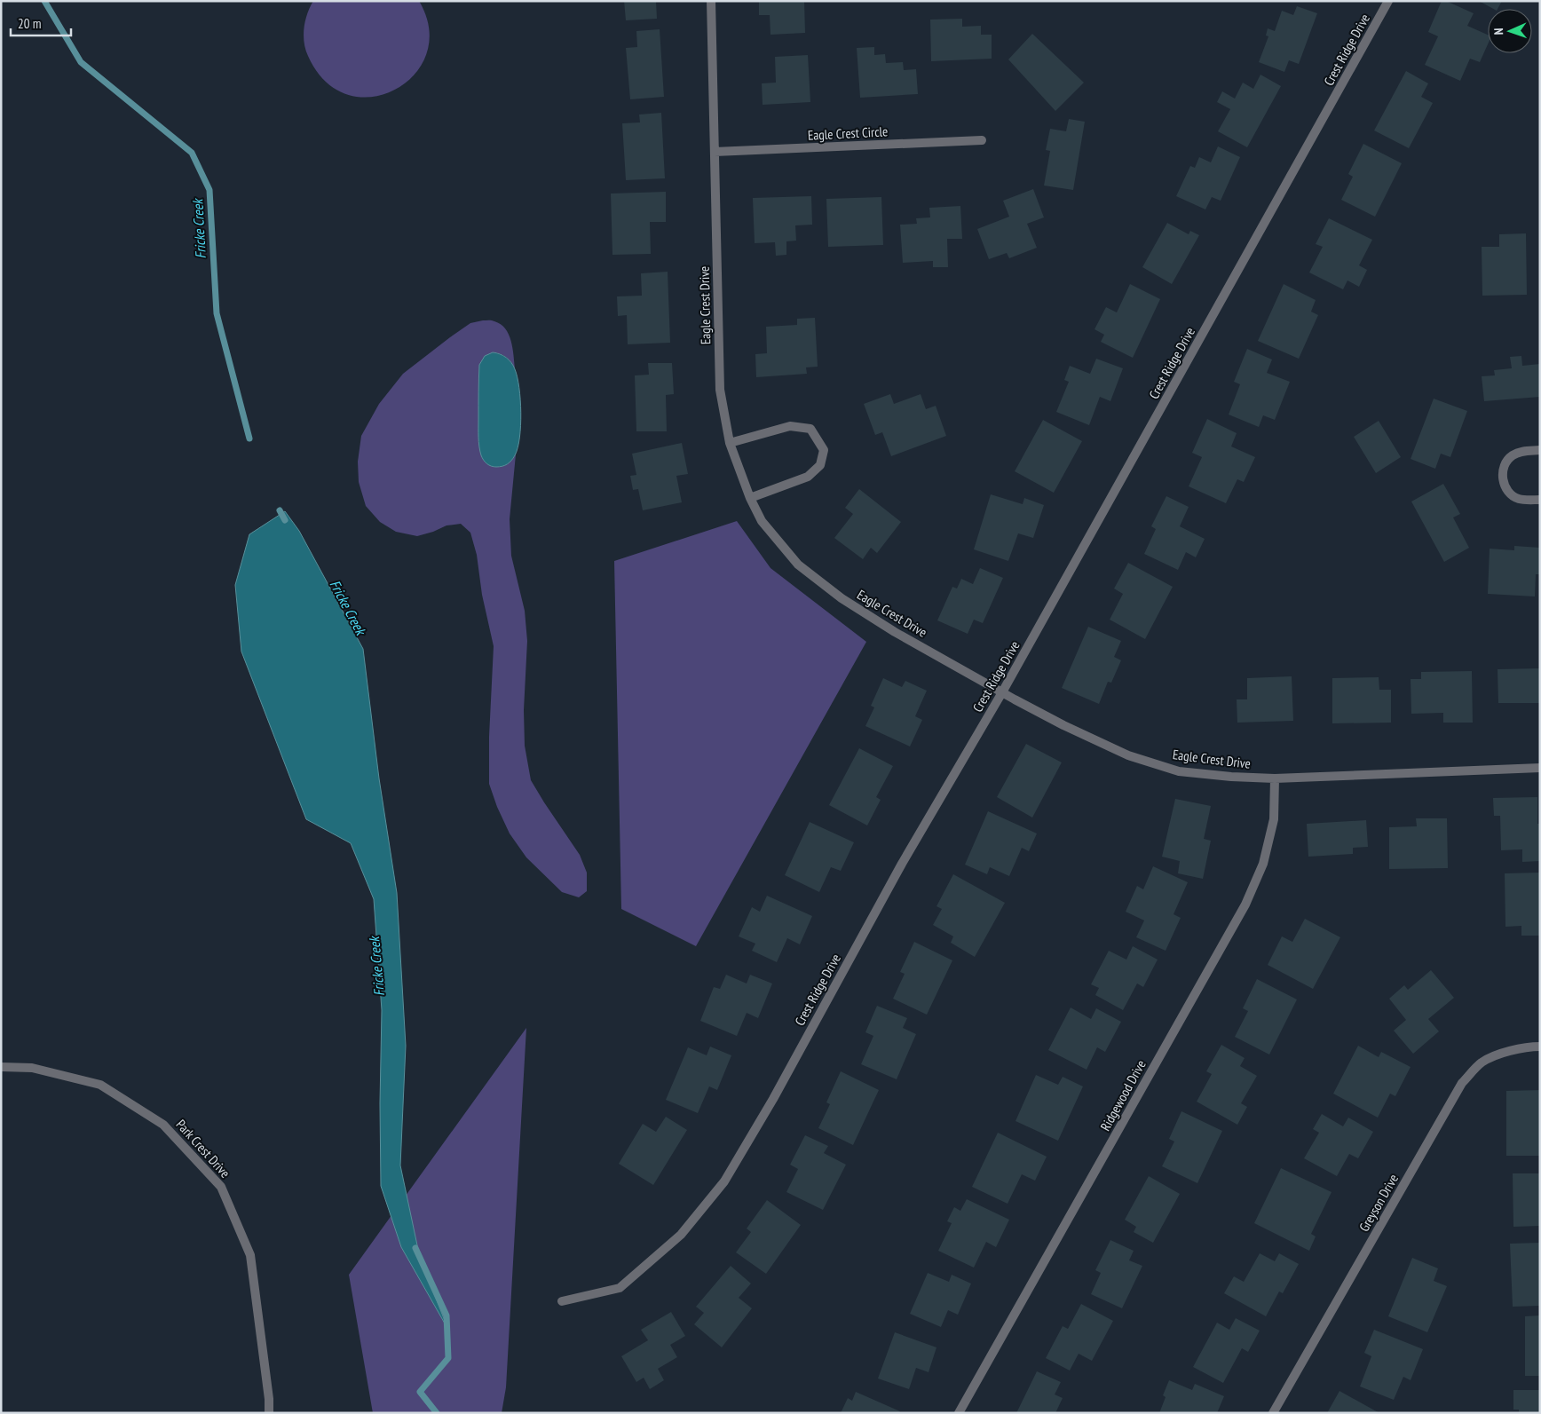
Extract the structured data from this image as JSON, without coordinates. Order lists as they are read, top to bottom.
{
  "streets": {
    "street": [
      "Crest Ridge Drive",
      "Eagle Crest Circle",
      "Eagle Crest Drive",
      "Ridgewood Drive",
      "Park Crest Drive",
      "Greyson Drive"
    ]
  },
  "crossings": [
    ["Crest Ridge Drive", "Eagle Crest Drive"],
    ["Eagle Crest Circle", "Eagle Crest Drive"],
    ["Eagle Crest Drive", "Ridgewood Drive"]
  ],
  "water": ["Fricke Creek"],
  "scale_bar": "20 m",
  "north": "left"
}
